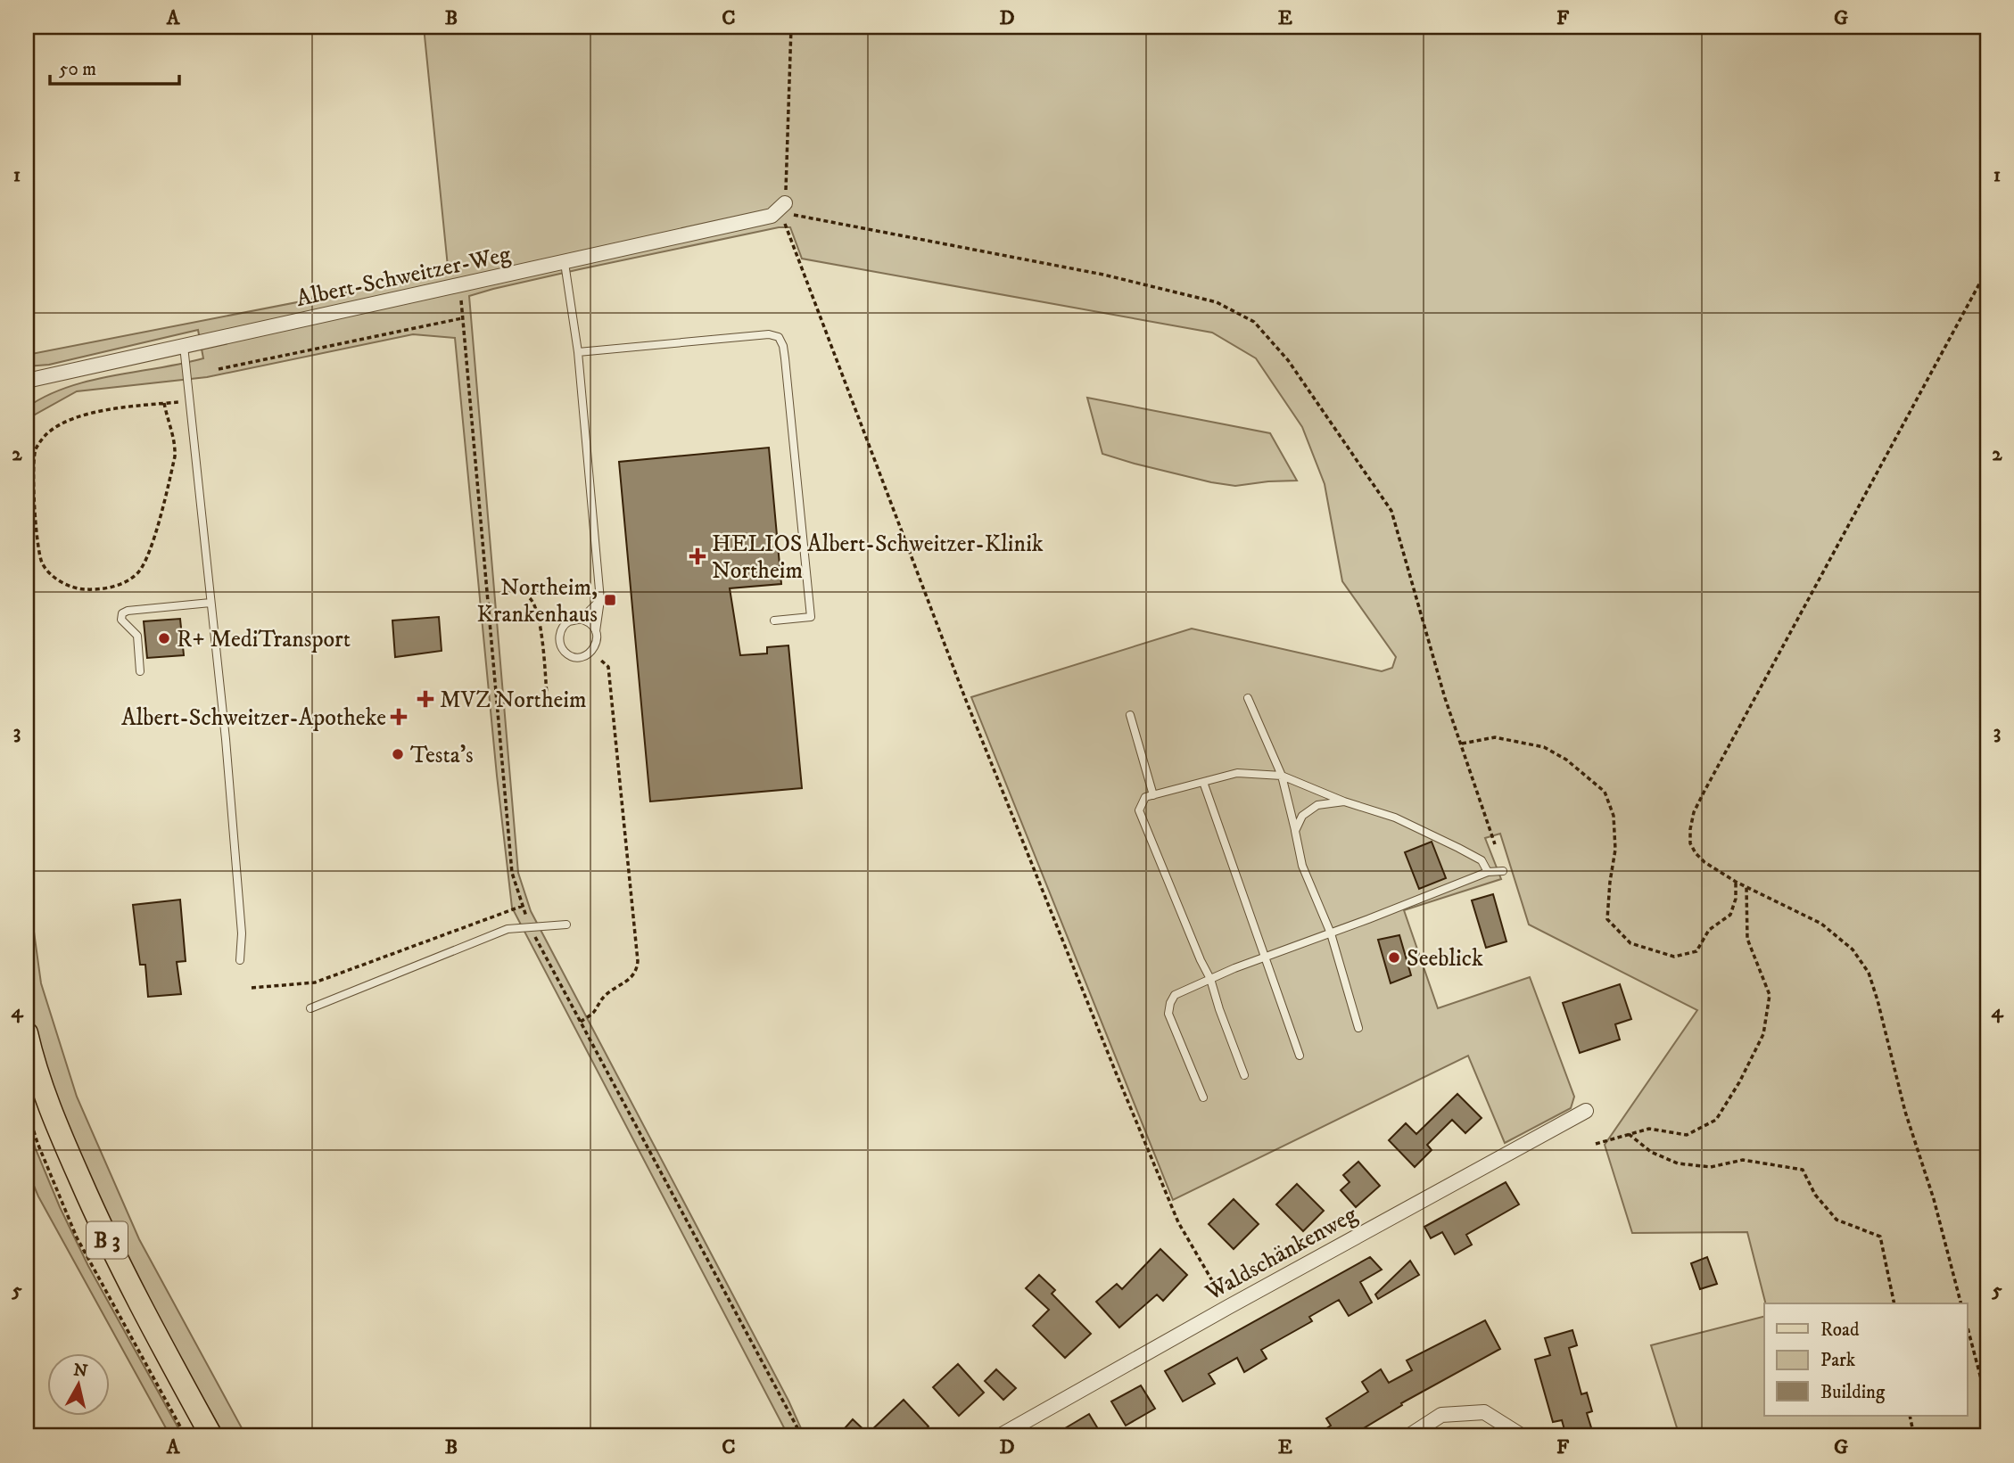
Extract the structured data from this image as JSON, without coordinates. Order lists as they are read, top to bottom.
{
  "streets": {
    "main road": ["B 3"],
    "street": ["Albert-Schweitzer-Weg", "Waldschänkenweg"]
  },
  "places": {
    "health": ["HELIOS Albert-Schweitzer-Klinik Northeim", "MVZ Northeim", "Albert-Schweitzer-Apotheke"],
    "transit": ["Northeim, Krankenhaus"],
    "other": ["R+ MediTransport", "Testa's", "Seeblick"]
  },
  "legend": ["Road", "Park", "Building"],
  "scale_bar": "50 m",
  "north": "top",
  "grid": {
    "columns": [
      "A",
      "B",
      "C",
      "D",
      "E",
      "F",
      "G"
    ],
    "rows": [
      "1",
      "2",
      "3",
      "4",
      "5"
    ]
  }
}
